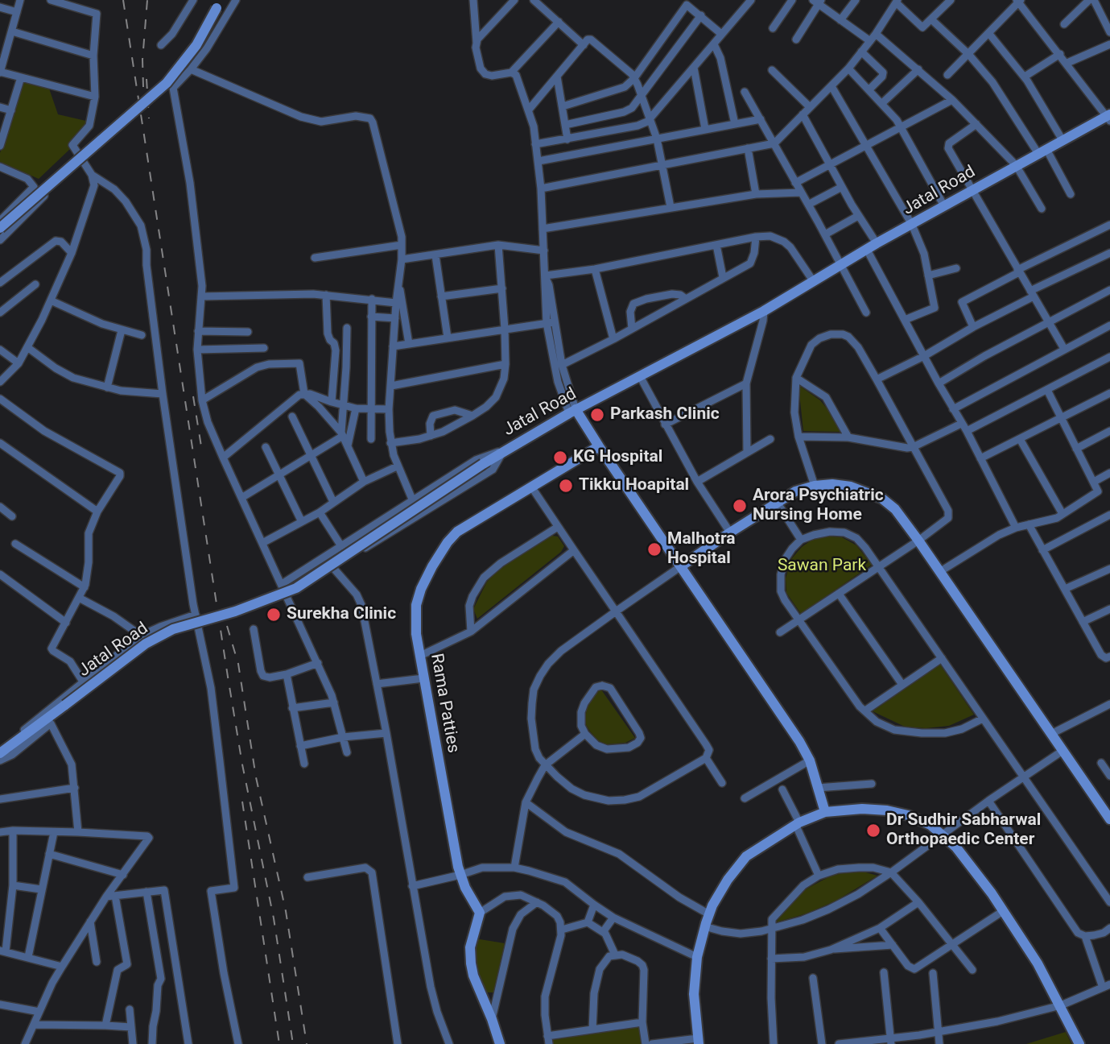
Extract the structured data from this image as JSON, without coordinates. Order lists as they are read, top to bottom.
{
  "streets": {
    "street": ["Jatal Road", "Rama Patties"]
  },
  "parks": ["Sawan Park"],
  "places": [
    "Parkash Clinic",
    "KG Hospital",
    "Tikku Hoapital",
    "Arora Psychiatric Nursing Home",
    "Malhotra Hospital",
    "Surekha Clinic",
    "Dr Sudhir Sabharwal Orthopaedic Center"
  ]
}
